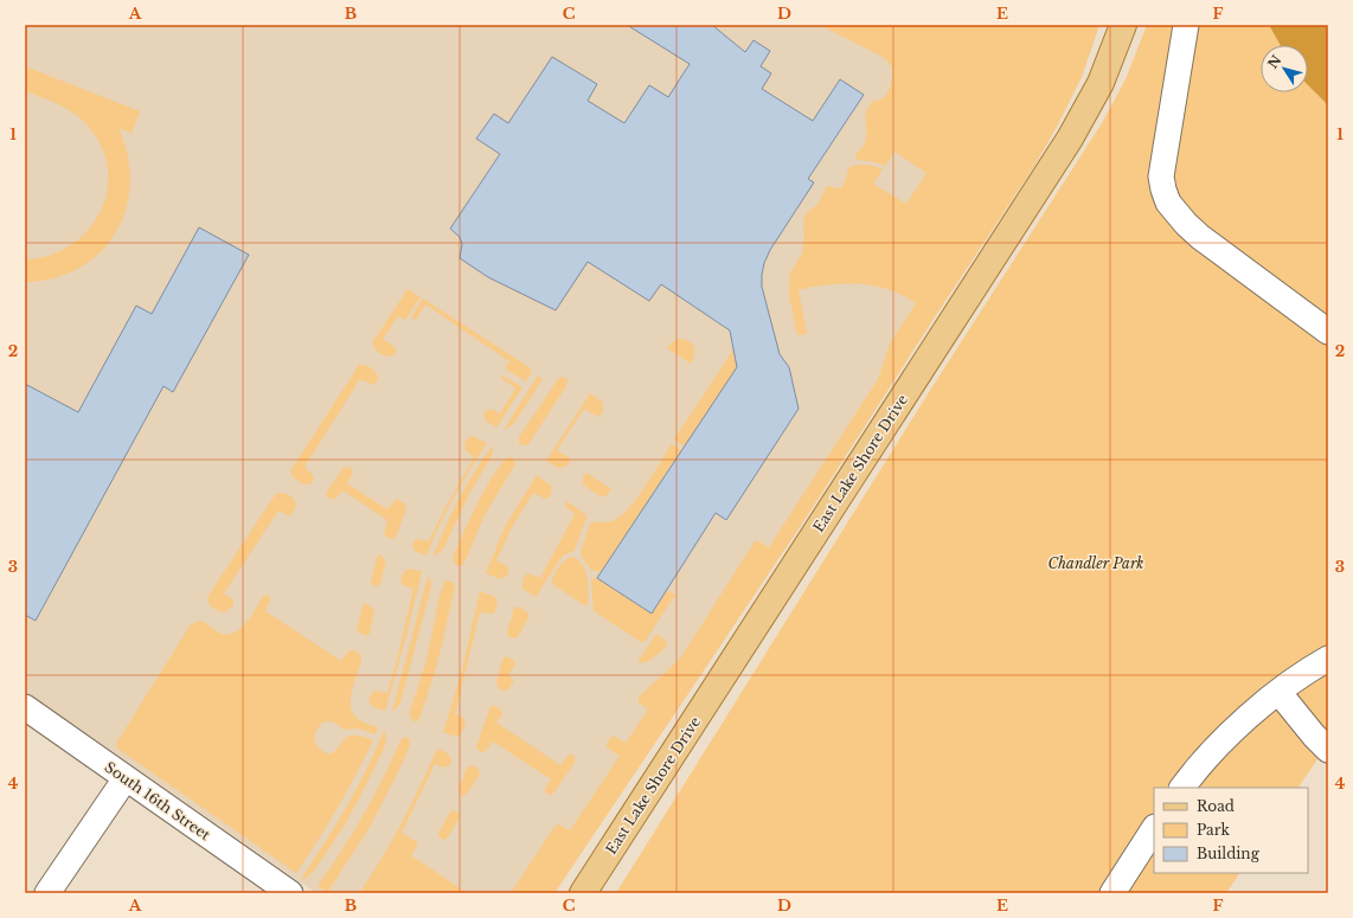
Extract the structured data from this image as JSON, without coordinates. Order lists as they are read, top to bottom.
{
  "streets": {
    "main road": ["East Lake Shore Drive"],
    "street": ["South 16th Street"]
  },
  "parks": ["Chandler Park"],
  "legend": ["Road", "Park", "Building"],
  "north": "top left",
  "grid": {
    "columns": [
      "A",
      "B",
      "C",
      "D",
      "E",
      "F"
    ],
    "rows": [
      "1",
      "2",
      "3",
      "4"
    ]
  }
}
